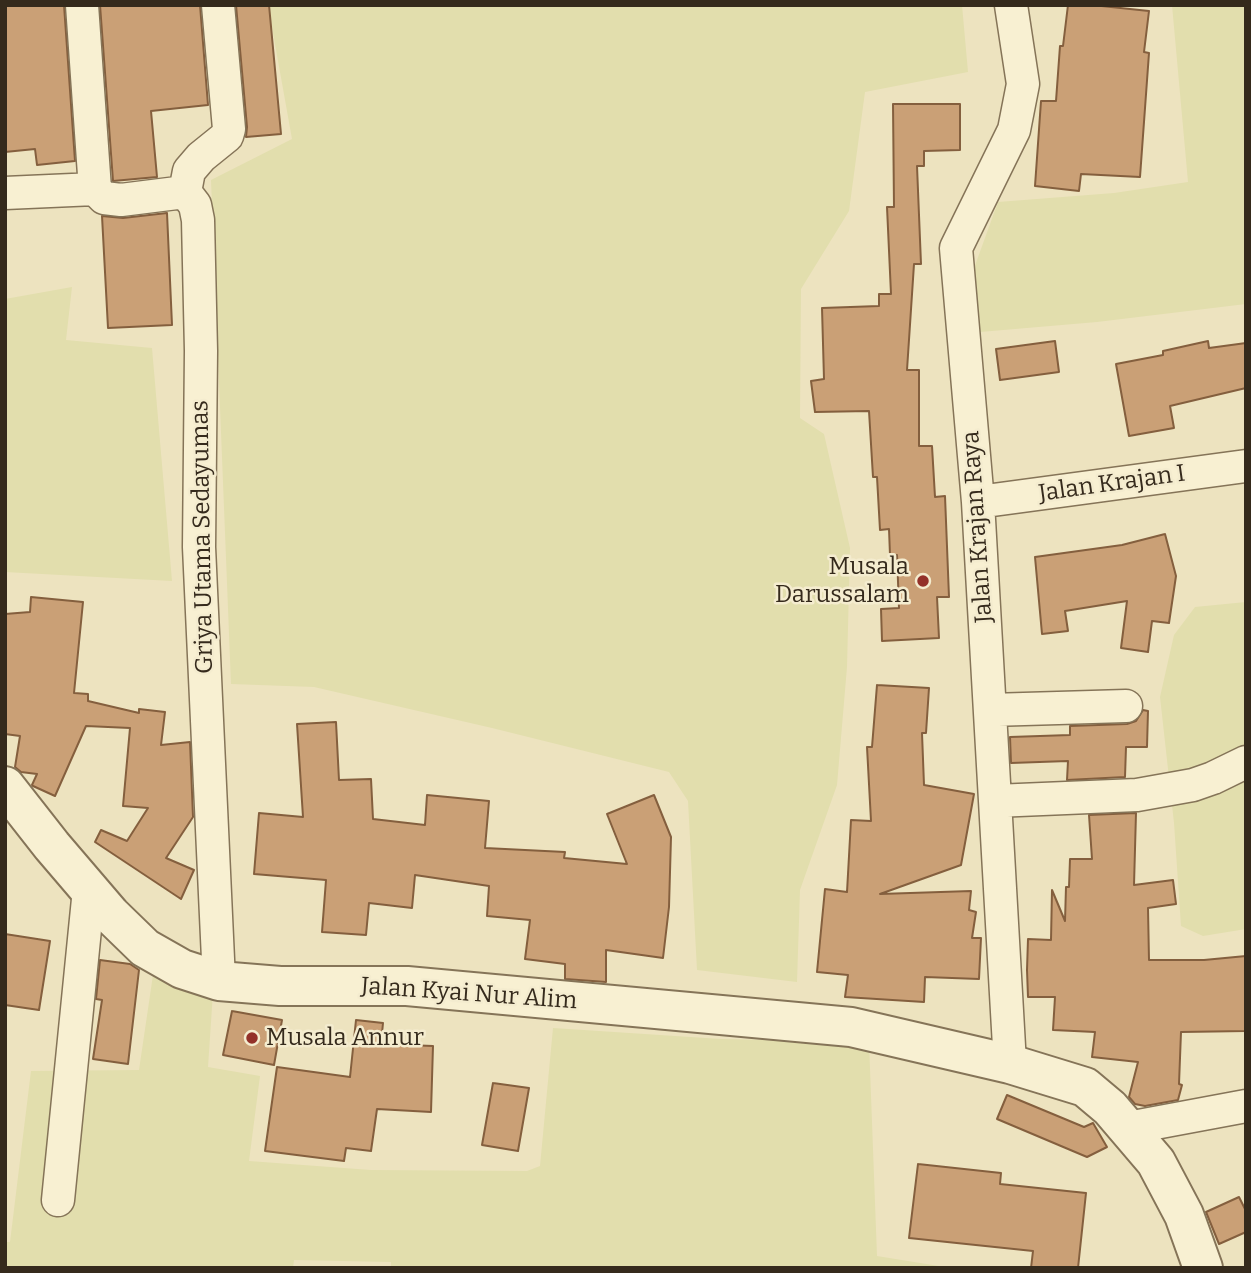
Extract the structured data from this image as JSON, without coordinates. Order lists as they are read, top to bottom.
{
  "streets": {
    "street": [
      "Jalan Krajan I",
      "Jalan Krajan Raya",
      "Griya Utama Sedayumas",
      "Jalan Kyai Nur Alim"
    ]
  },
  "crossings": [
    ["Jalan Krajan I", "Jalan Krajan Raya"],
    ["Jalan Krajan Raya", "Jalan Kyai Nur Alim"],
    ["Griya Utama Sedayumas", "Jalan Kyai Nur Alim"]
  ],
  "places": ["Musala Darussalam", "Musala Annur"]
}
